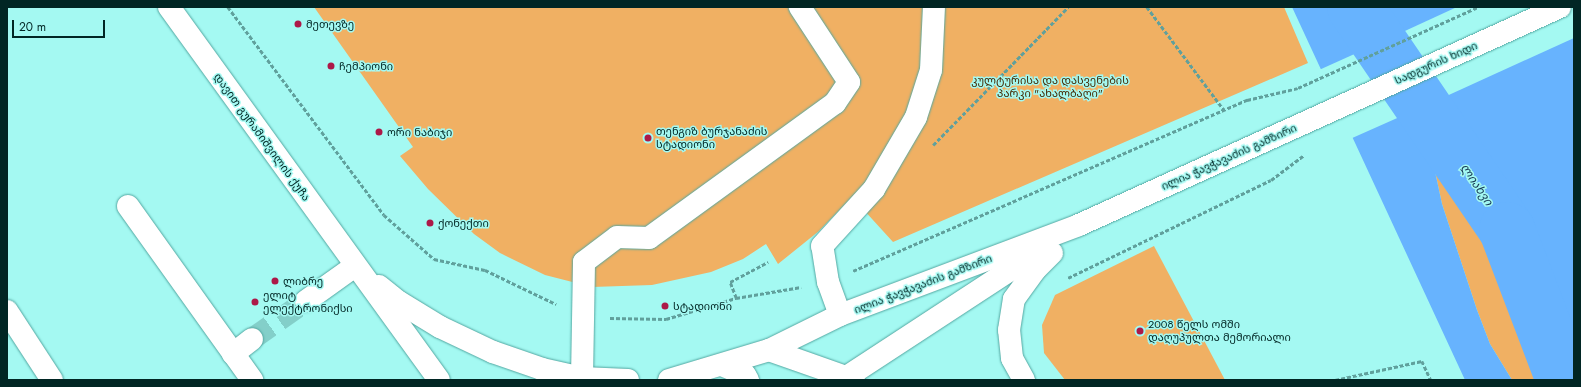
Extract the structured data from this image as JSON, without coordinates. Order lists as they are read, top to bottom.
{
  "streets": {
    "main road": ["სადგურის ხიდი", "დავით გურამიშვილის ქუჩა", "ილია ჭავჭავაძის გამზირი"]
  },
  "crossings": [
    ["სადგურის ხიდი", "ილია ჭავჭავაძის გამზირი"]
  ],
  "water": ["ლიახვი"],
  "parks": ["კულტურისა და დასვენების პარკი \"ახალბაღი\""],
  "places": [
    "მეთევზე",
    "ჩემპიონი",
    "ორი ნაბიჯი",
    "თენგიზ ბურჯანაძის სტადიონი",
    "ქონექთი",
    "ლიბრე",
    "ელიტ ელექტრონიქსი",
    "სტადიონი",
    "2008 წელს ომში დაღუპულთა მემორიალი"
  ],
  "scale_bar": "20 m"
}
